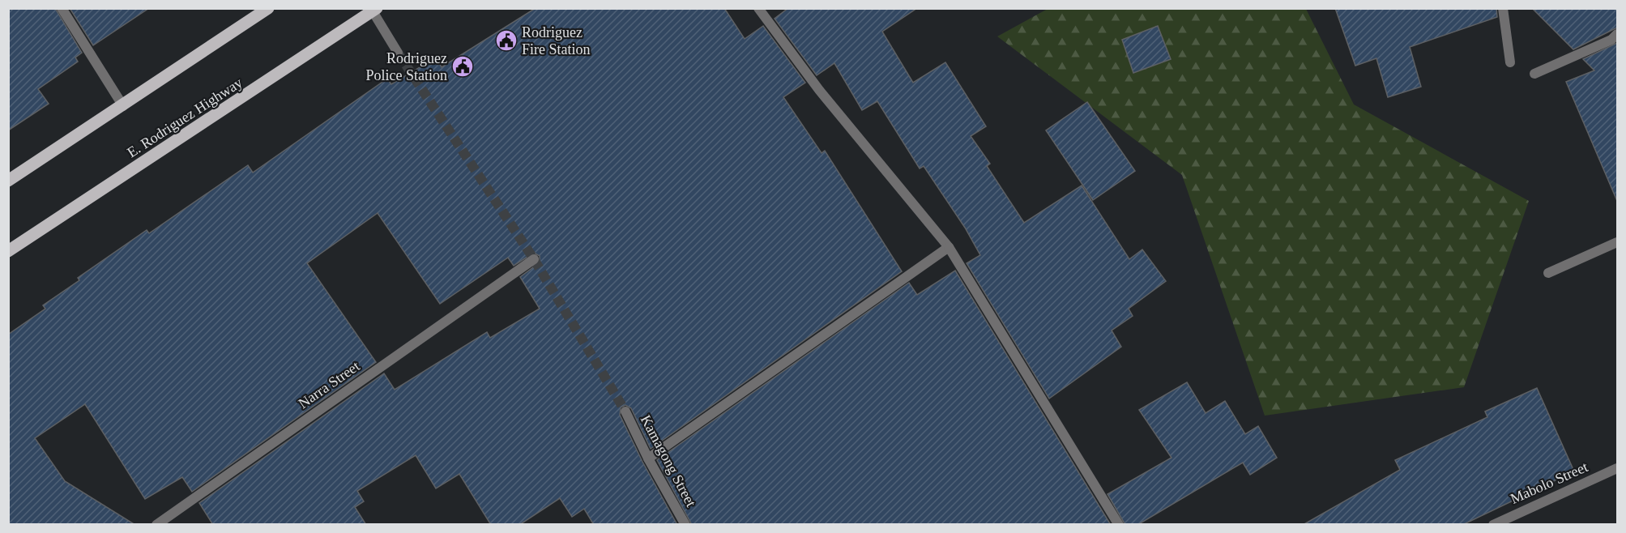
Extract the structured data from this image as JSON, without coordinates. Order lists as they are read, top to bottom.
{
  "streets": {
    "main road": ["E. Rodriguez Highway"],
    "street": ["Narra Street", "Kamagong Street", "Mabolo Street"]
  },
  "places": {
    "public building": ["Rodriguez Fire Station", "Rodriguez Police Station"]
  }
}
